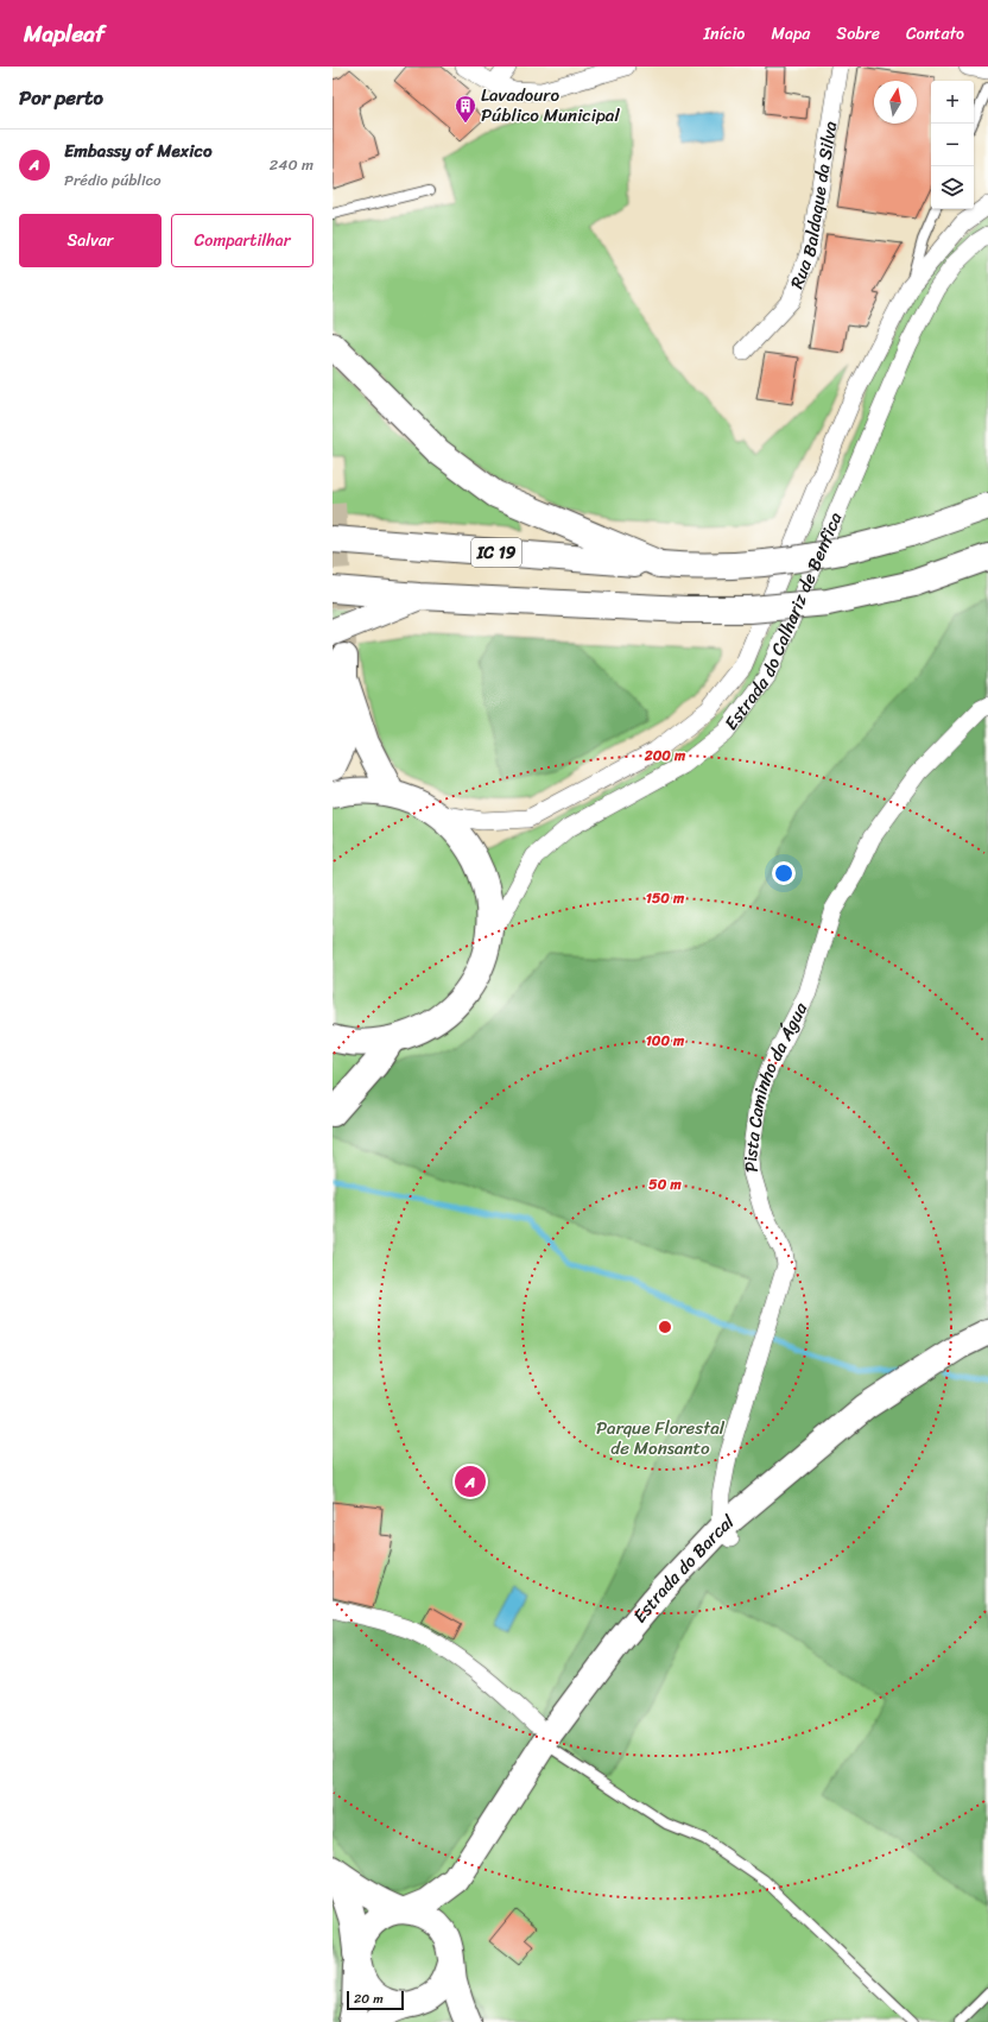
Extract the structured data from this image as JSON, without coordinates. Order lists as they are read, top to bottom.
{
  "streets": {
    "main road": ["IC 19", "Estrada do Barcal"],
    "street": ["Rua Baldaque da Silva", "Estrada do Calhariz de Benfica", "Pista Caminho da Água"]
  },
  "crossings": [
    ["Pista Caminho da Água", "Estrada do Barcal"]
  ],
  "parks": ["Parque Florestal de Monsanto"],
  "places": {
    "building": ["Lavadouro Público Municipal"]
  },
  "scale_bar": "20 m",
  "north": "top",
  "page": {
    "header": "Mapleaf",
    "nav": [
      "Início",
      "Mapa",
      "Sobre",
      "Contato"
    ],
    "heading": "Por perto",
    "map_buttons": ["+", "−"],
    "list": [
      {
        "mark": "A",
        "name": "Embassy of Mexico",
        "note": "Prédio público",
        "value": "240 m"
      }
    ],
    "buttons": ["Salvar", "Compartilhar"],
    "pins": "A",
    "scale": "20 m"
  },
  "rings": [
    "200 m",
    "150 m",
    "100 m",
    "50 m"
  ]
}
